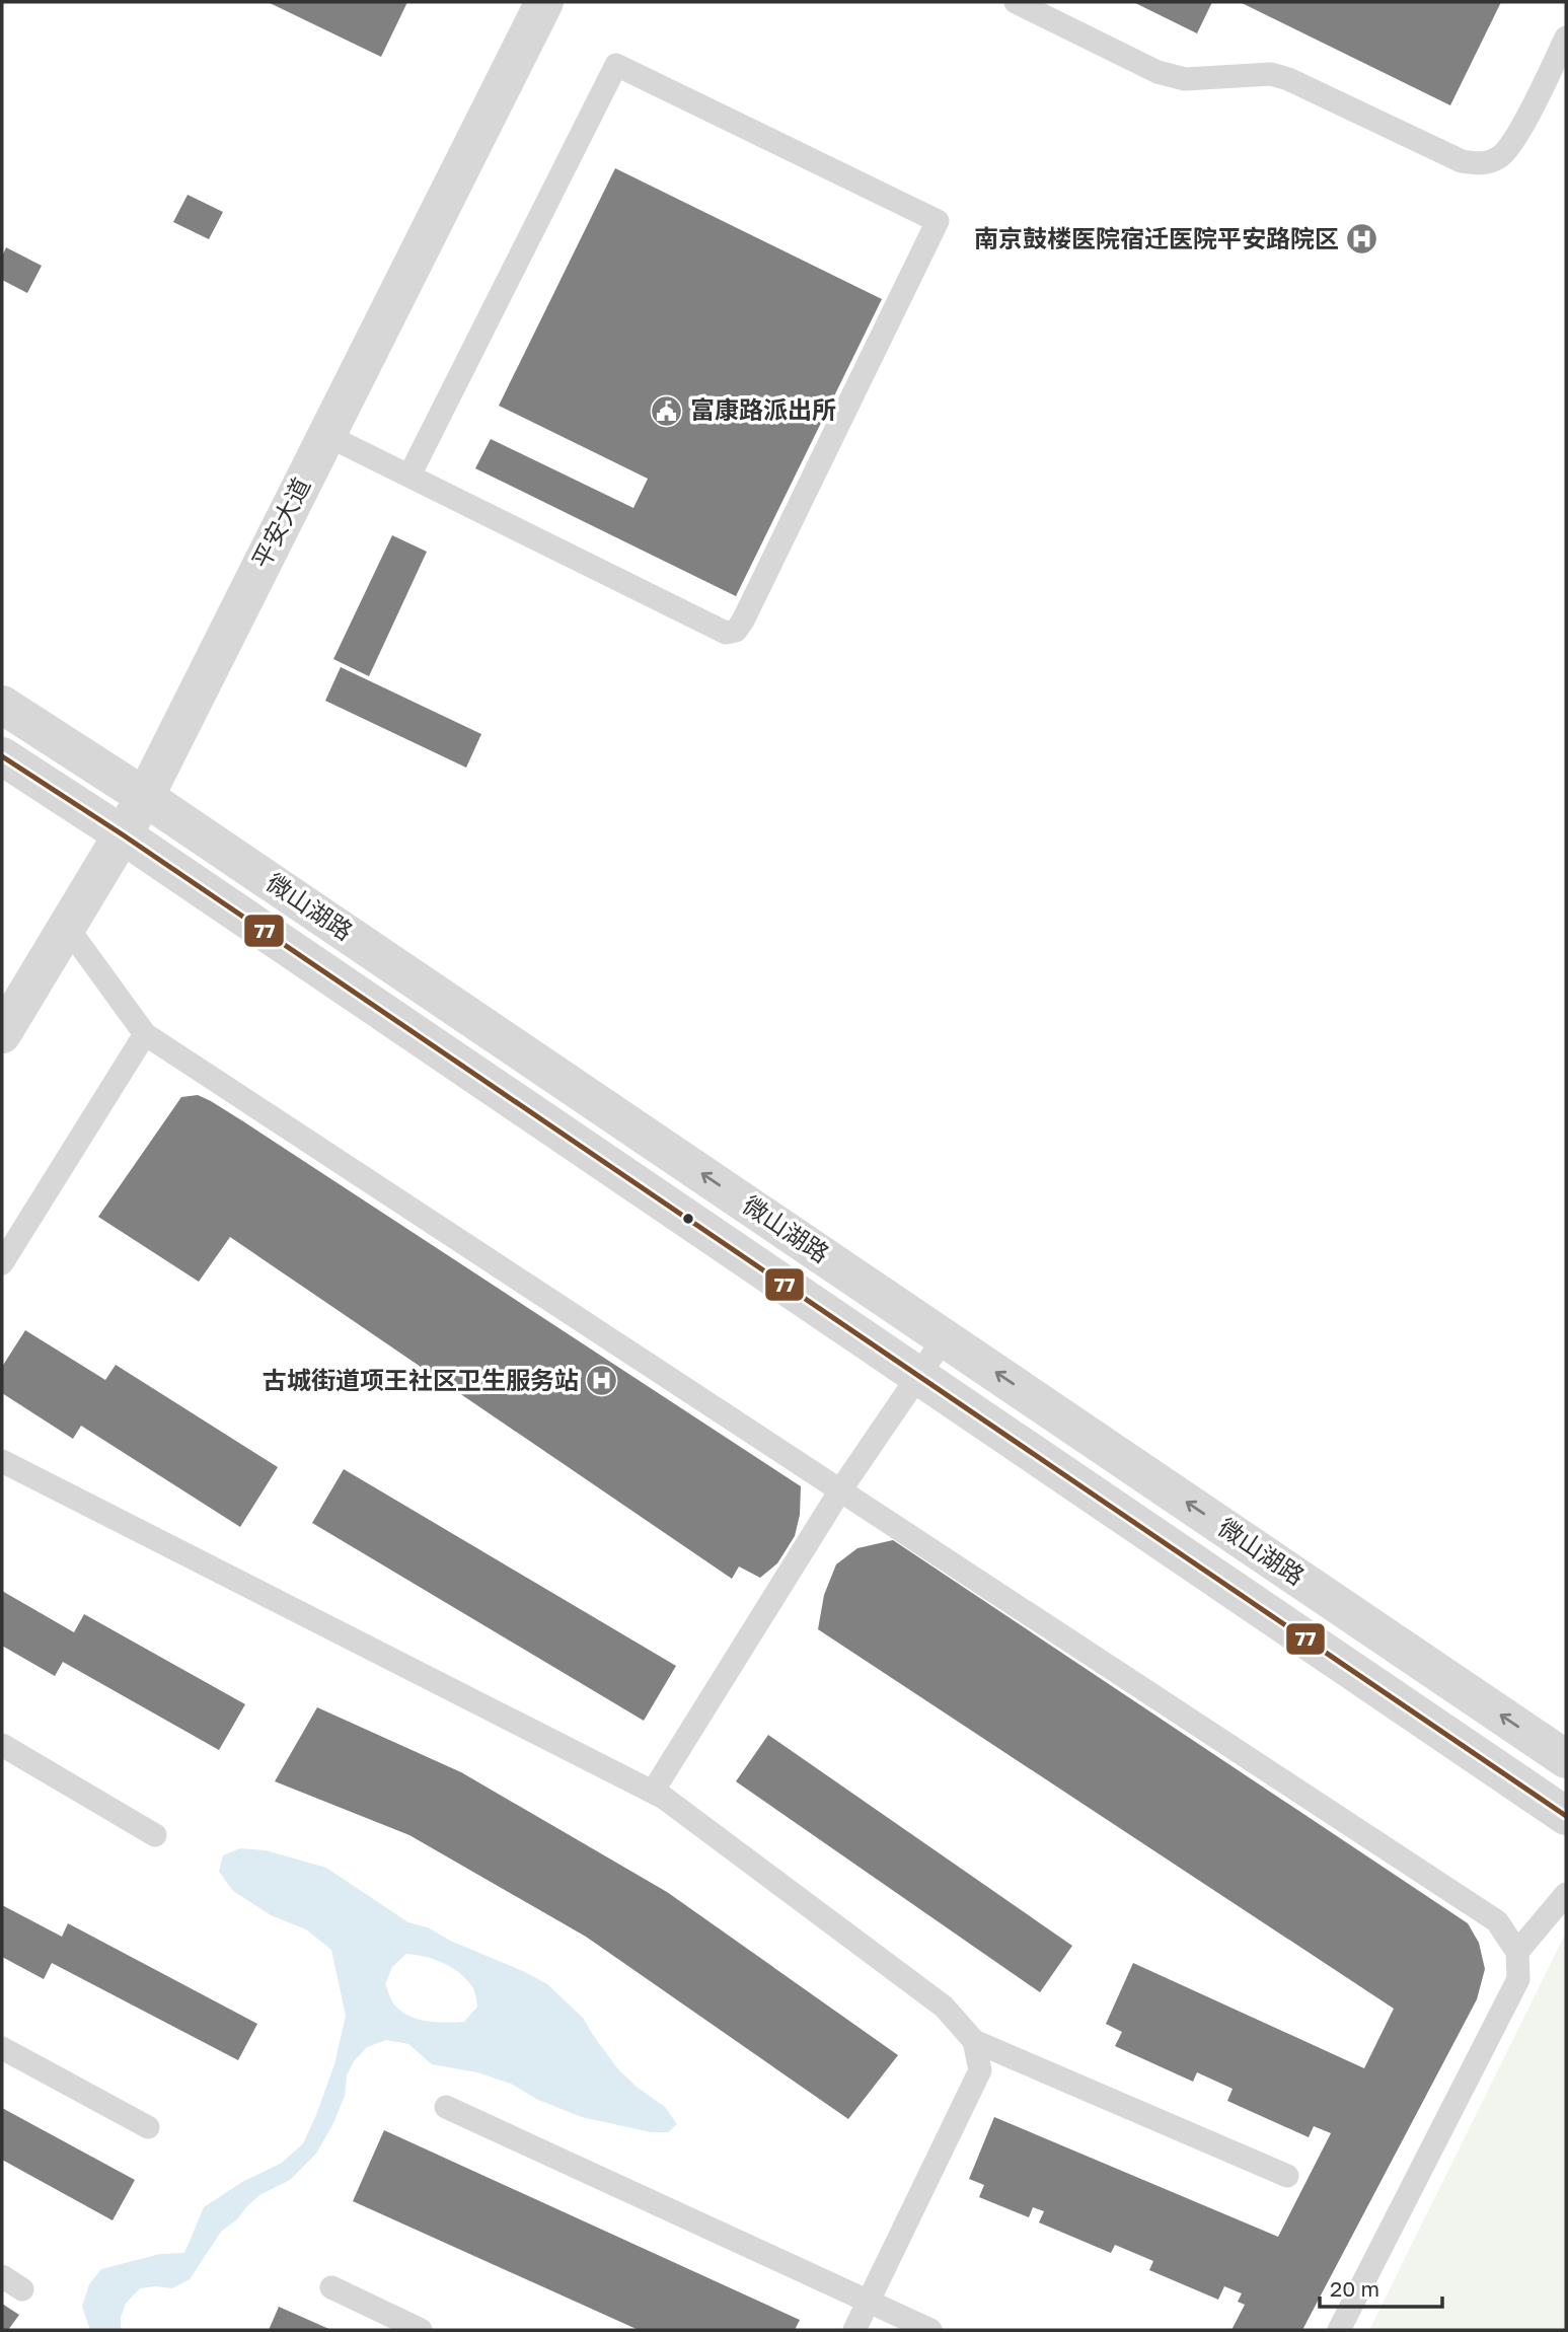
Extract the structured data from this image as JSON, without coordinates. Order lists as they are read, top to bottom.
{
  "streets": {
    "street": ["平安大道", "微山湖路"]
  },
  "crossings": [
    ["平安大道", "微山湖路"]
  ],
  "places": {
    "hospital": ["南京鼓楼医院宿迁医院平安路院区", "古城街道项王社区卫生服务站"],
    "public building": ["富康路派出所"]
  },
  "lines": ["transit line 77"],
  "scale_bar": "20 m"
}
